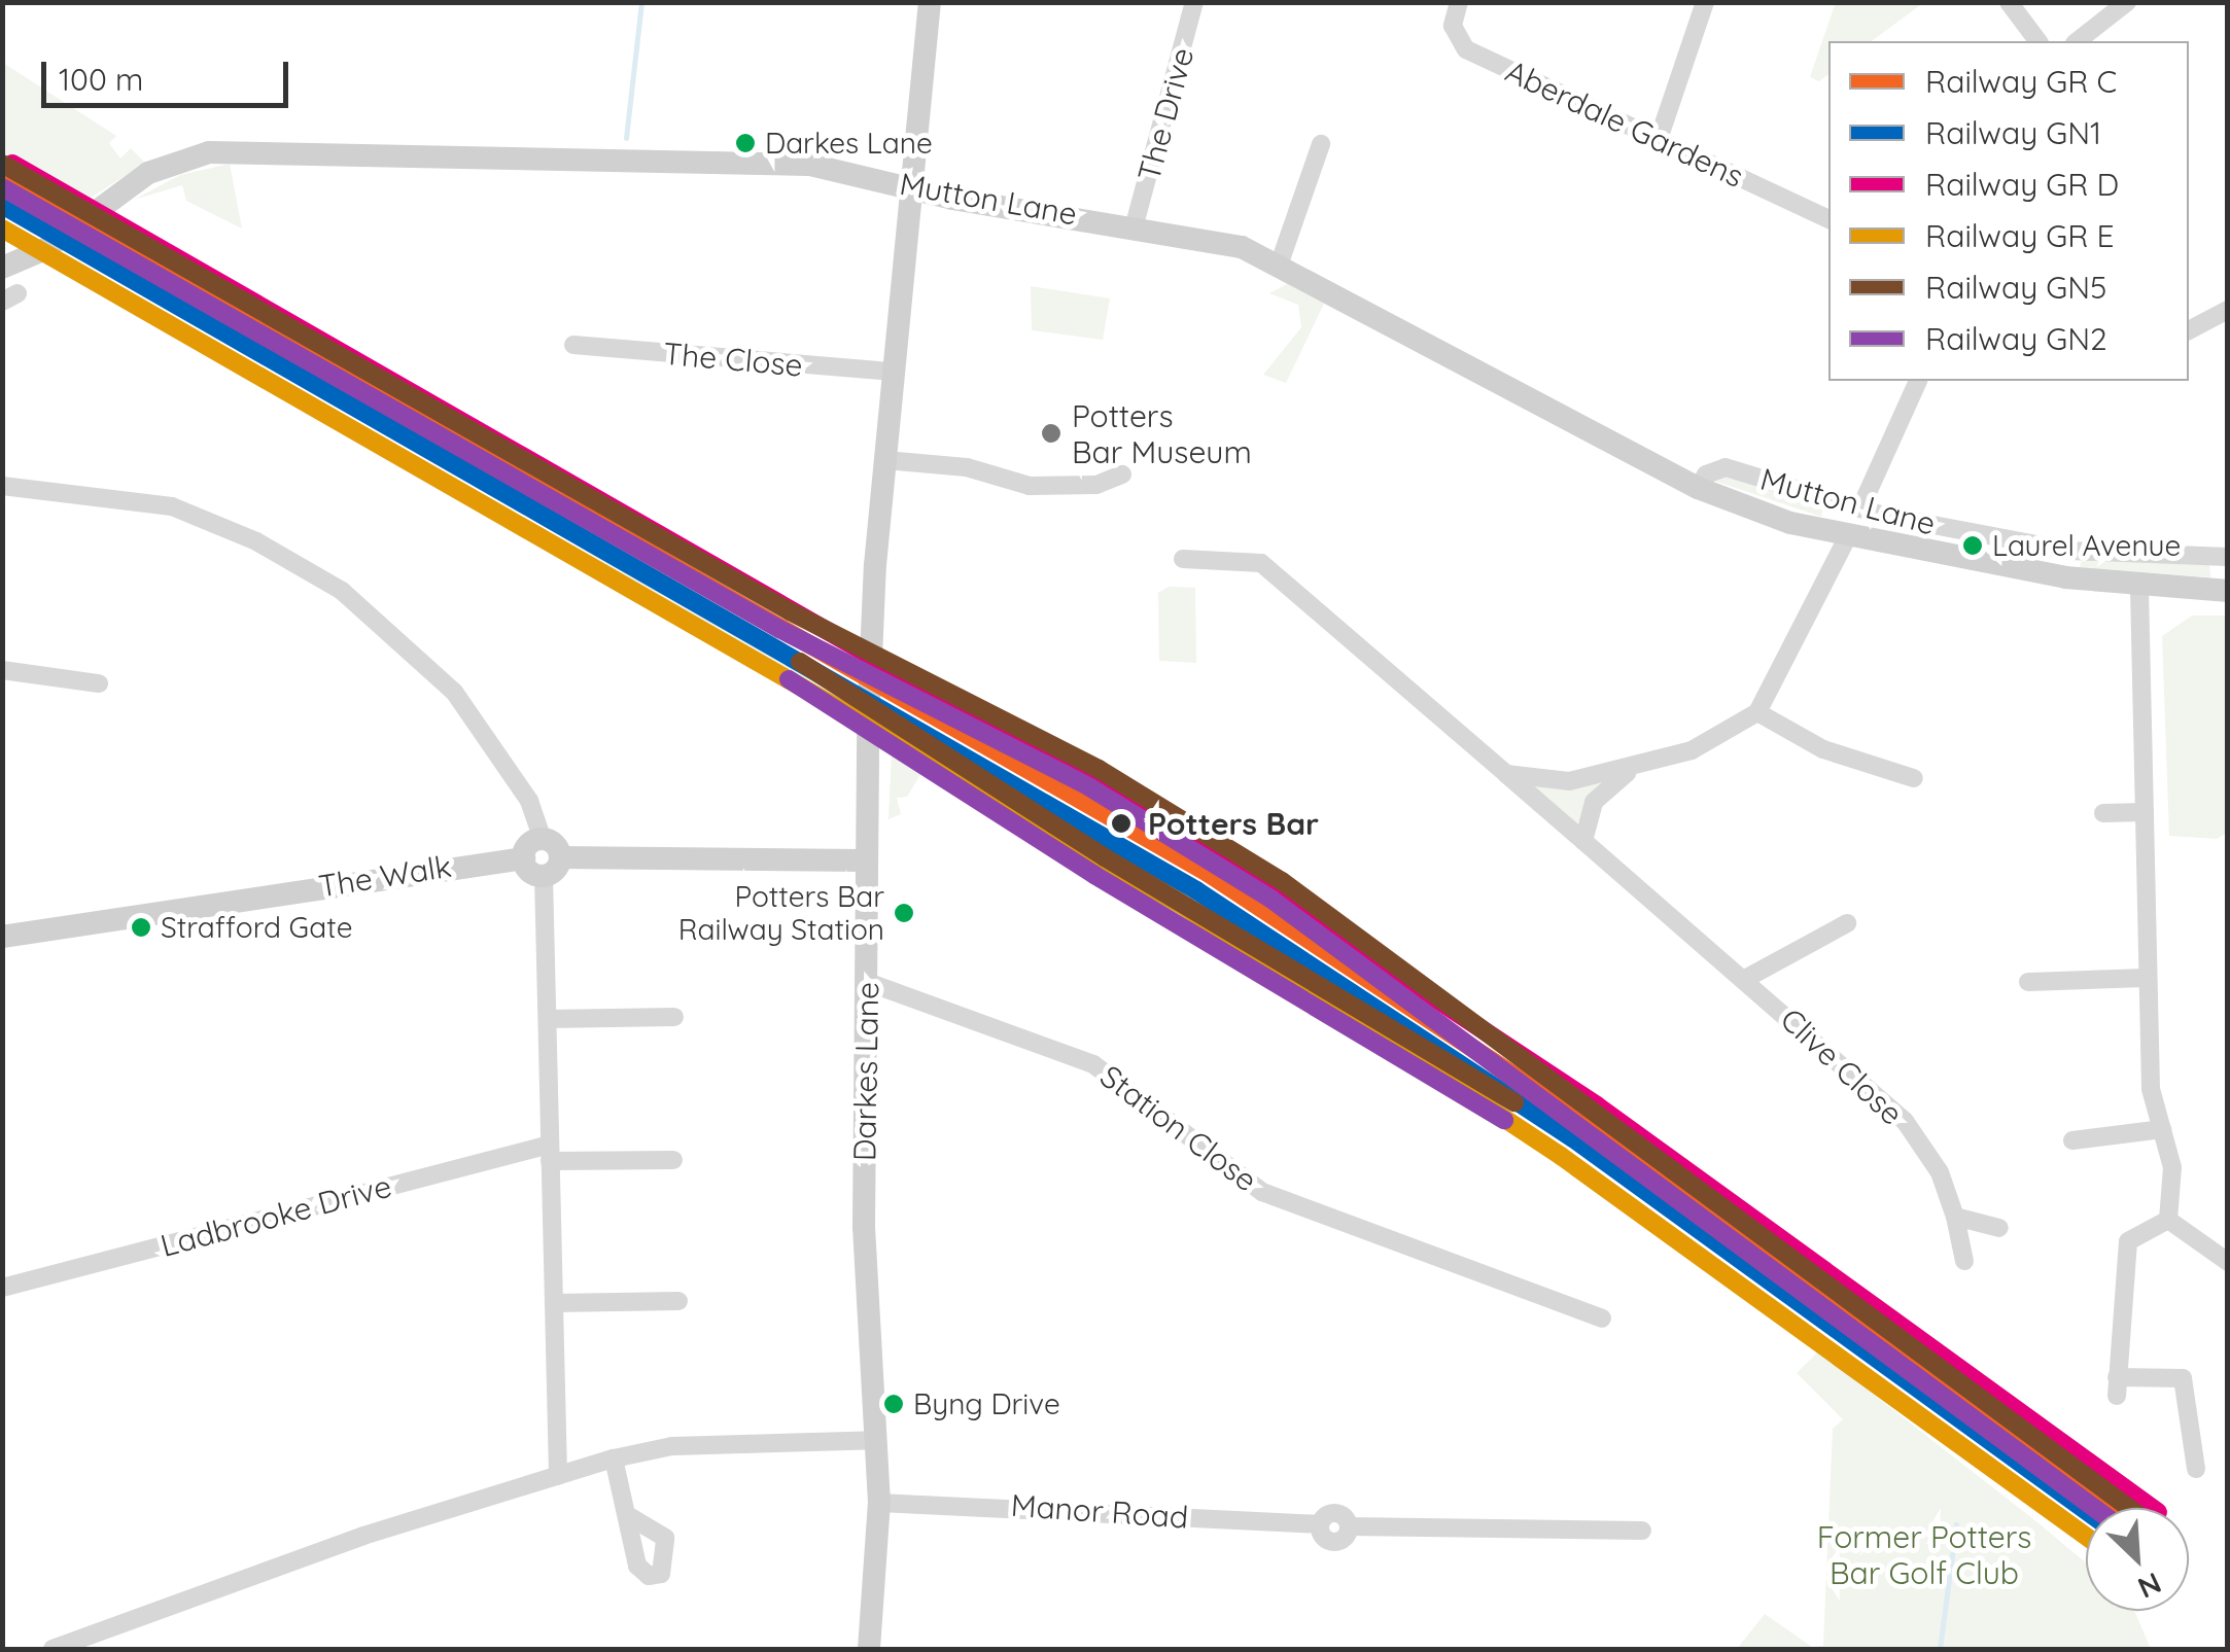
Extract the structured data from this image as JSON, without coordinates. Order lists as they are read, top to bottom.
{
  "streets": {
    "street": [
      "The Drive",
      "Aberdale Gardens",
      "Mutton Lane",
      "The Close",
      "The Walk",
      "Clive Close",
      "Darkes Lane",
      "Station Close",
      "Ladbrooke Drive",
      "Manor Road"
    ]
  },
  "crossings": [
    ["The Drive", "Mutton Lane"],
    ["Mutton Lane", "Darkes Lane"],
    ["The Close", "Darkes Lane"],
    ["Darkes Lane", "Station Close"],
    ["Darkes Lane", "Manor Road"]
  ],
  "parks": ["Former Potters Bar Golf Club"],
  "places": [
    "Darkes Lane",
    "Potters Bar Museum",
    "Laurel Avenue",
    "Potters Bar",
    "Potters Bar Railway Station",
    "Strafford Gate",
    "Byng Drive"
  ],
  "lines": ["rail line GN5", "rail line GN2", "rail line GN1"],
  "legend": [
    "Railway GR C",
    "Railway GN1",
    "Railway GR D",
    "Railway GR E",
    "Railway GN5",
    "Railway GN2"
  ],
  "scale_bar": "100 m",
  "north": "bottom right"
}
